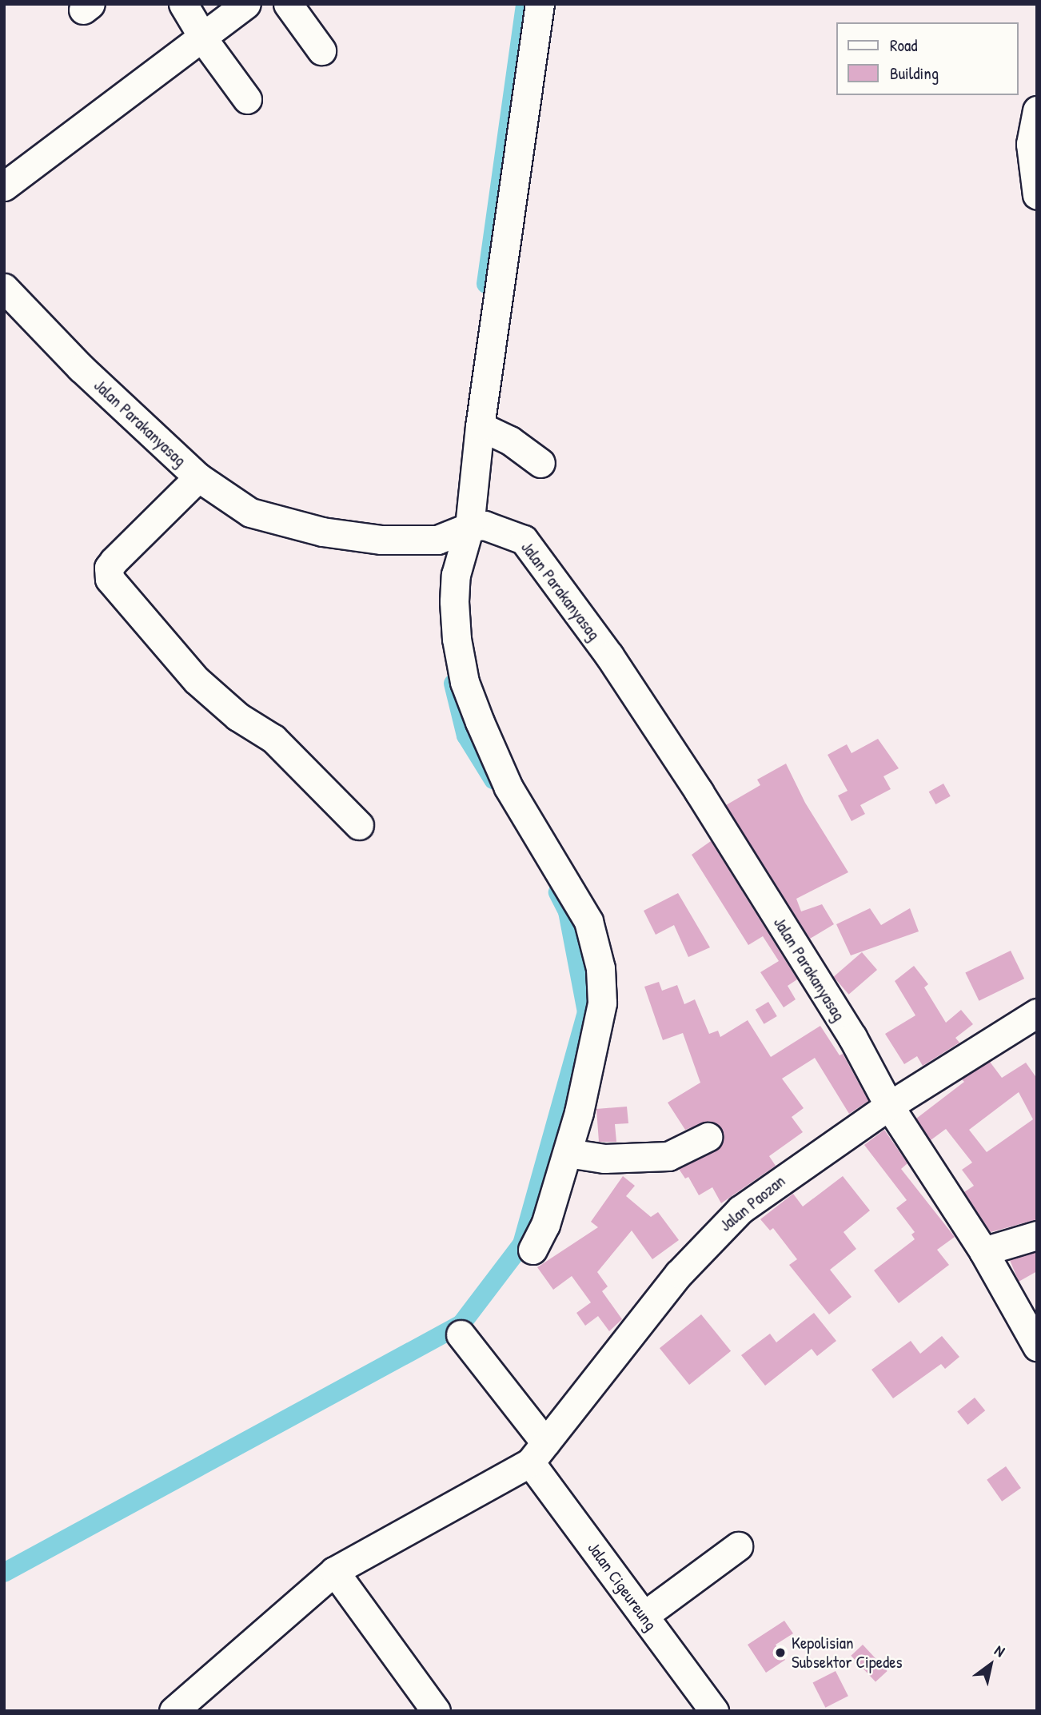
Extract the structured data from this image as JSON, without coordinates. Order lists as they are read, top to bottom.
{
  "streets": {
    "street": ["Jalan Parakanyasag", "Jalan Paozan", "Jalan Cigeureung"]
  },
  "crossings": [
    ["Jalan Parakanyasag", "Jalan Paozan"],
    ["Jalan Paozan", "Jalan Cigeureung"]
  ],
  "places": ["Kepolisian Subsektor Cipedes"],
  "legend": ["Road", "Building"],
  "north": "top right"
}
